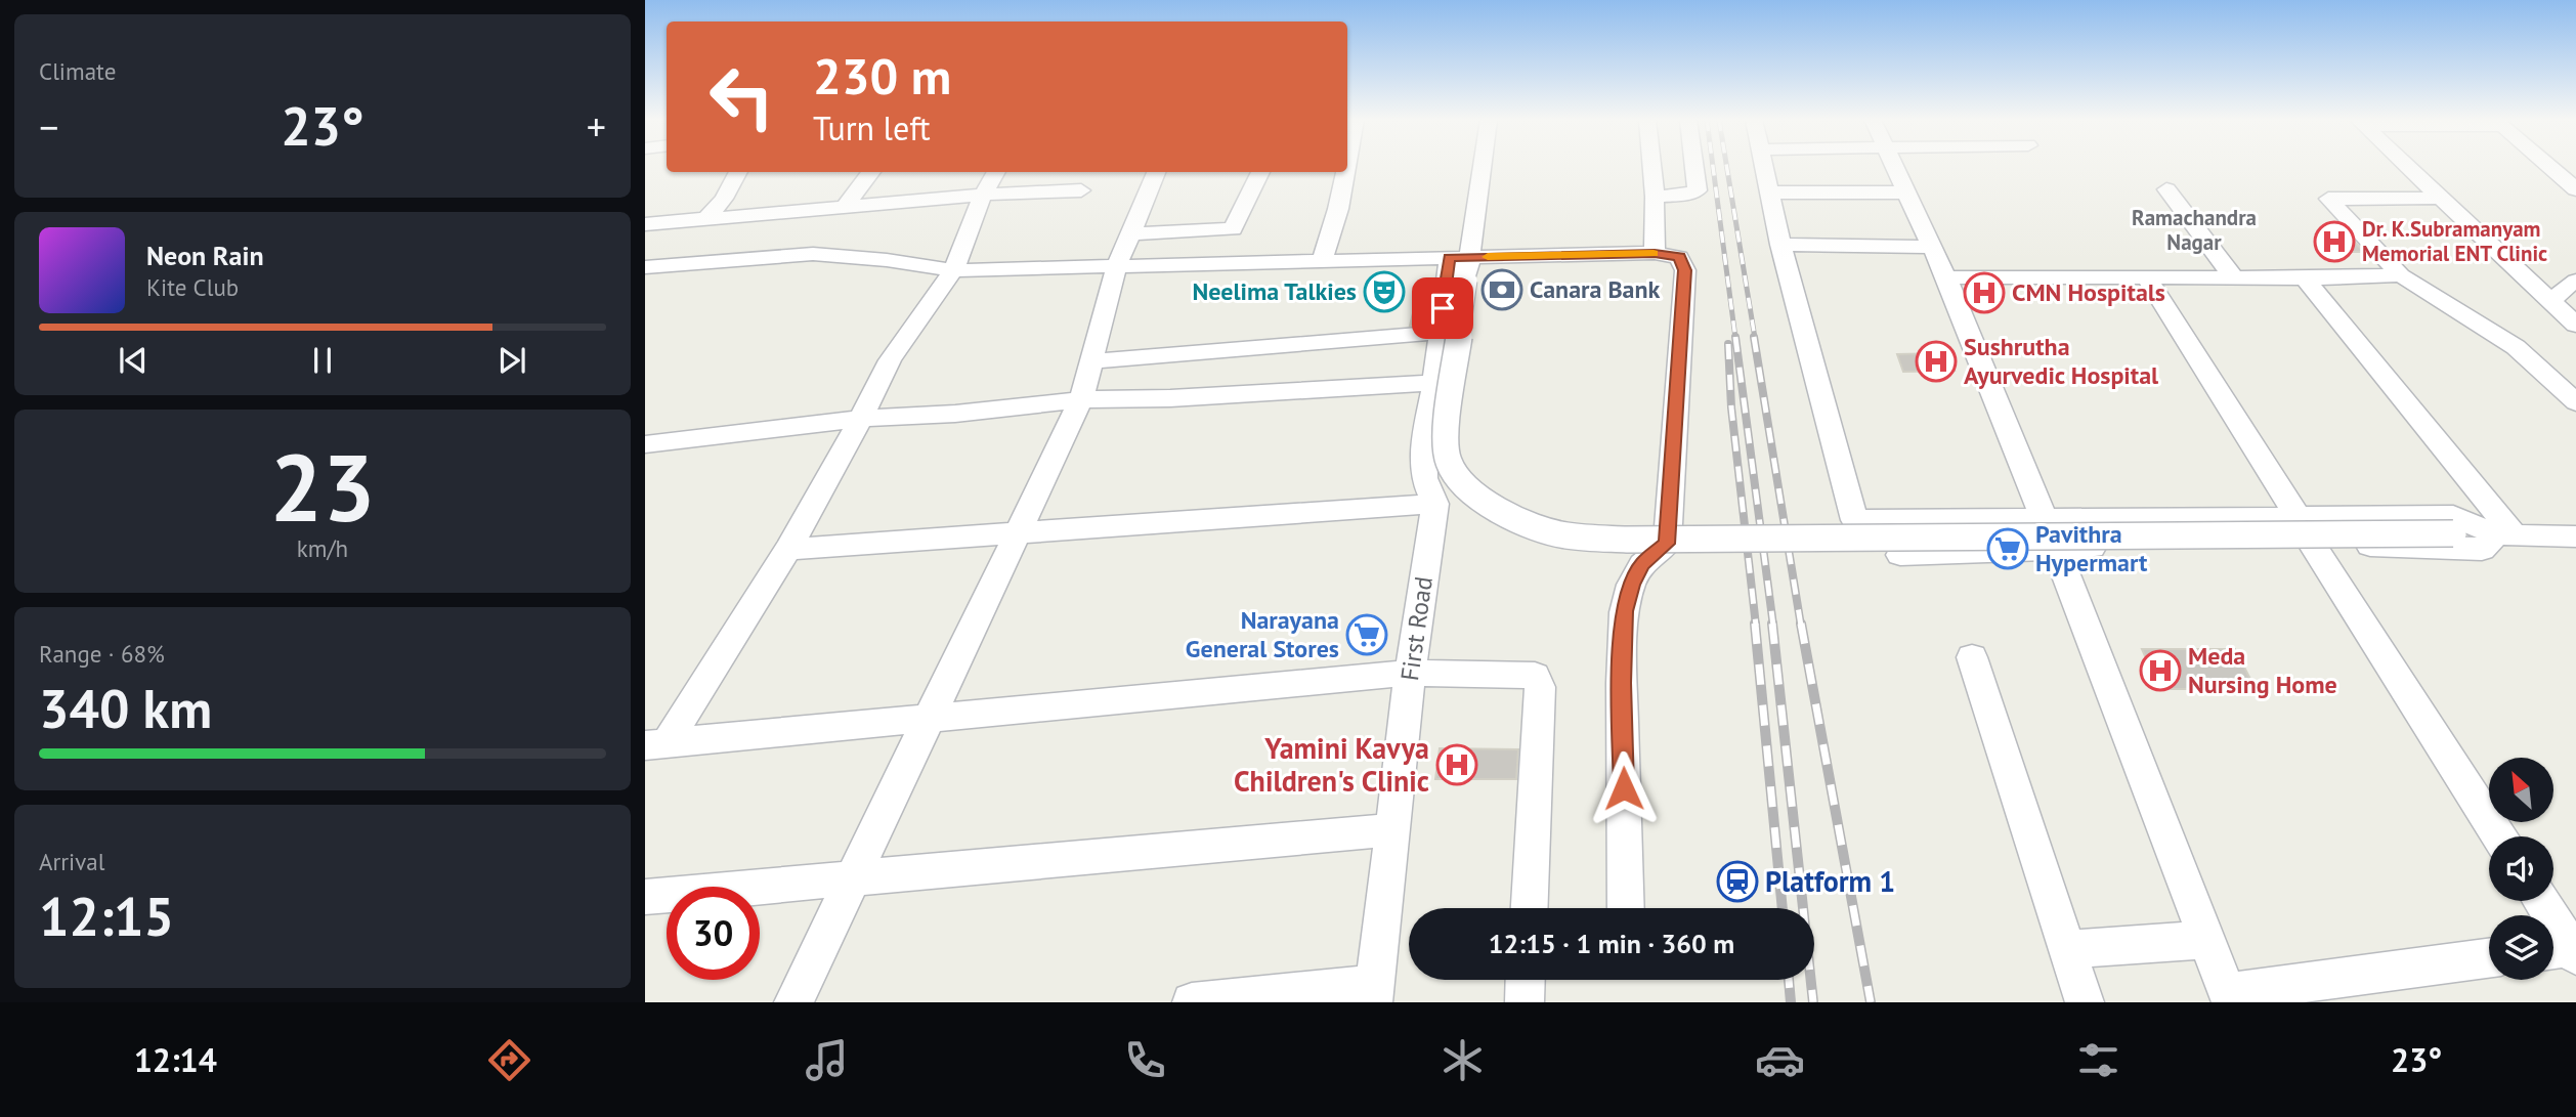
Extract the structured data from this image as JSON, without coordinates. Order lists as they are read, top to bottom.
{
  "streets": {
    "street": ["First Road"]
  },
  "districts": ["Ramachandra Nagar"],
  "places": {
    "hospital": [
      "Dr. K.Subramanyam Memorial ENT Clinic",
      "CMN Hospitals",
      "Sushrutha Ayurvedic Hospital",
      "Meda Nursing Home",
      "Yamini Kavya Children's Clinic"
    ],
    "bank": ["Canara Bank"],
    "theatre": ["Neelima Talkies"],
    "supermarket": ["Pavithra Hypermart", "Narayana General Stores"],
    "station": ["Platform 1"]
  },
  "north": "top left",
  "page": {
    "tile": [
      "Climate",
      ["23", "km/h"],
      ["Range · 68%", "340 km"],
      ["Arrival", "12:15"]
    ],
    "turn": ["230 m", "Turn left"],
    "heat": ["−", "23°", "+"],
    "song": ["Neon Rain", "Kite Club"],
    "limit": "30",
    "trip": "12:15 · 1 min · 360 m",
    "tabs": ["12:14", "23°"]
  }
}
